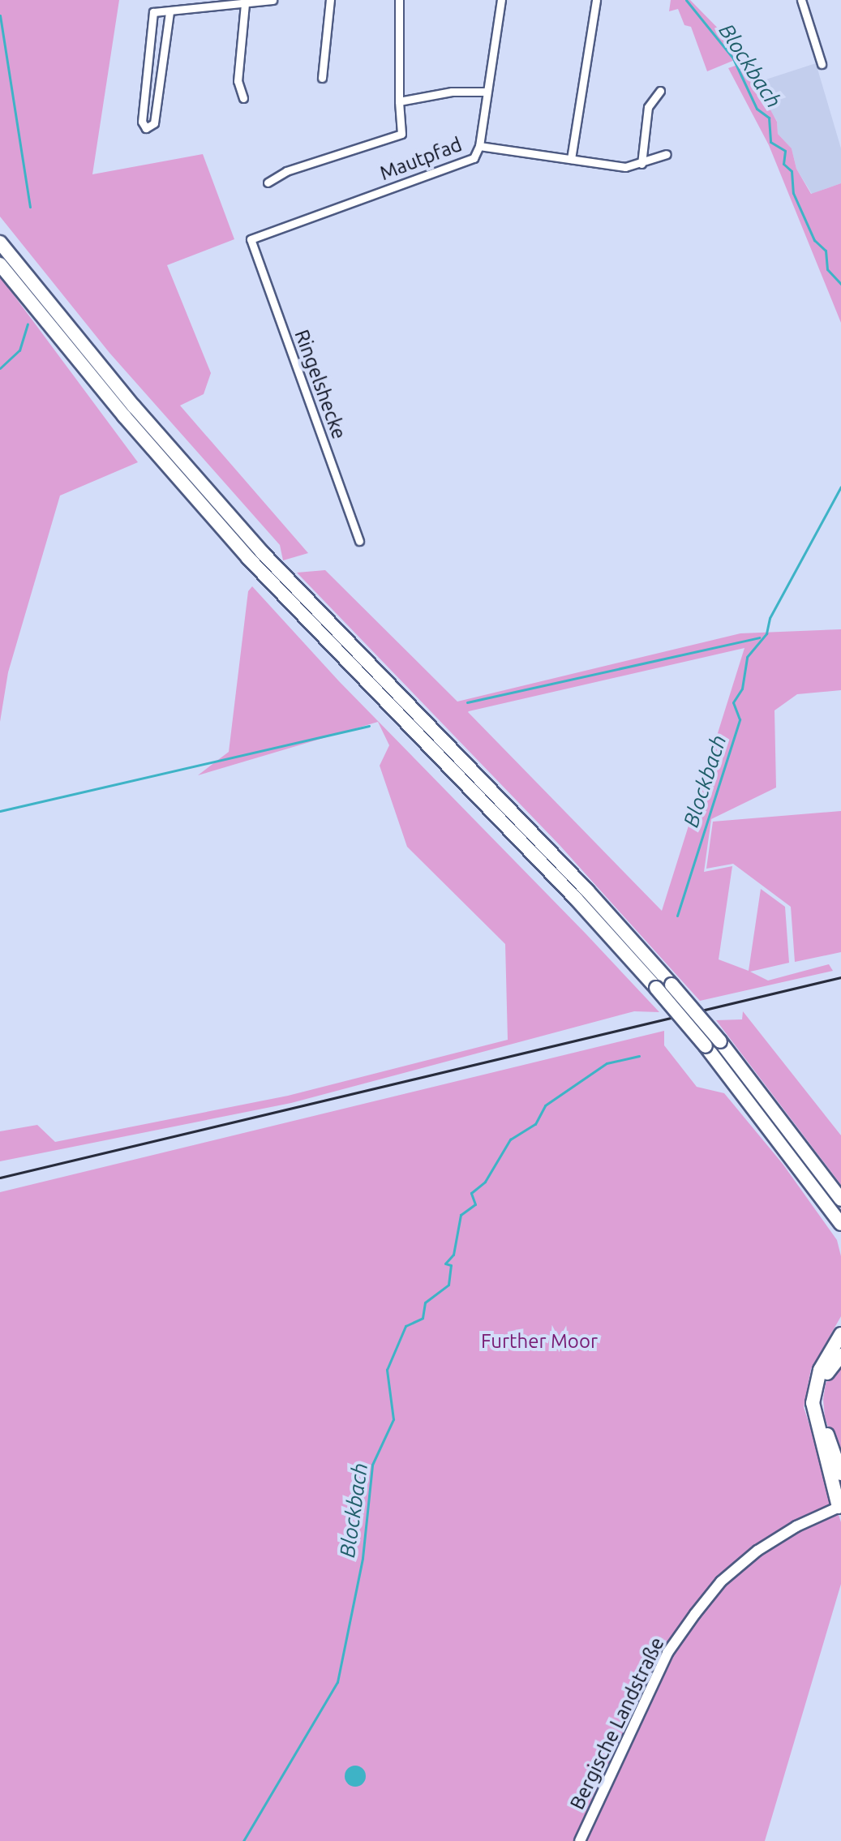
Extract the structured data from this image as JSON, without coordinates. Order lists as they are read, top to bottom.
{
  "streets": {
    "main road": ["Bergische Landstraße"],
    "street": ["Mautpfad", "Ringelshecke"]
  },
  "crossings": [
    ["Mautpfad", "Ringelshecke"]
  ],
  "water": ["Blockbach"],
  "parks": ["Further Moor"]
}
